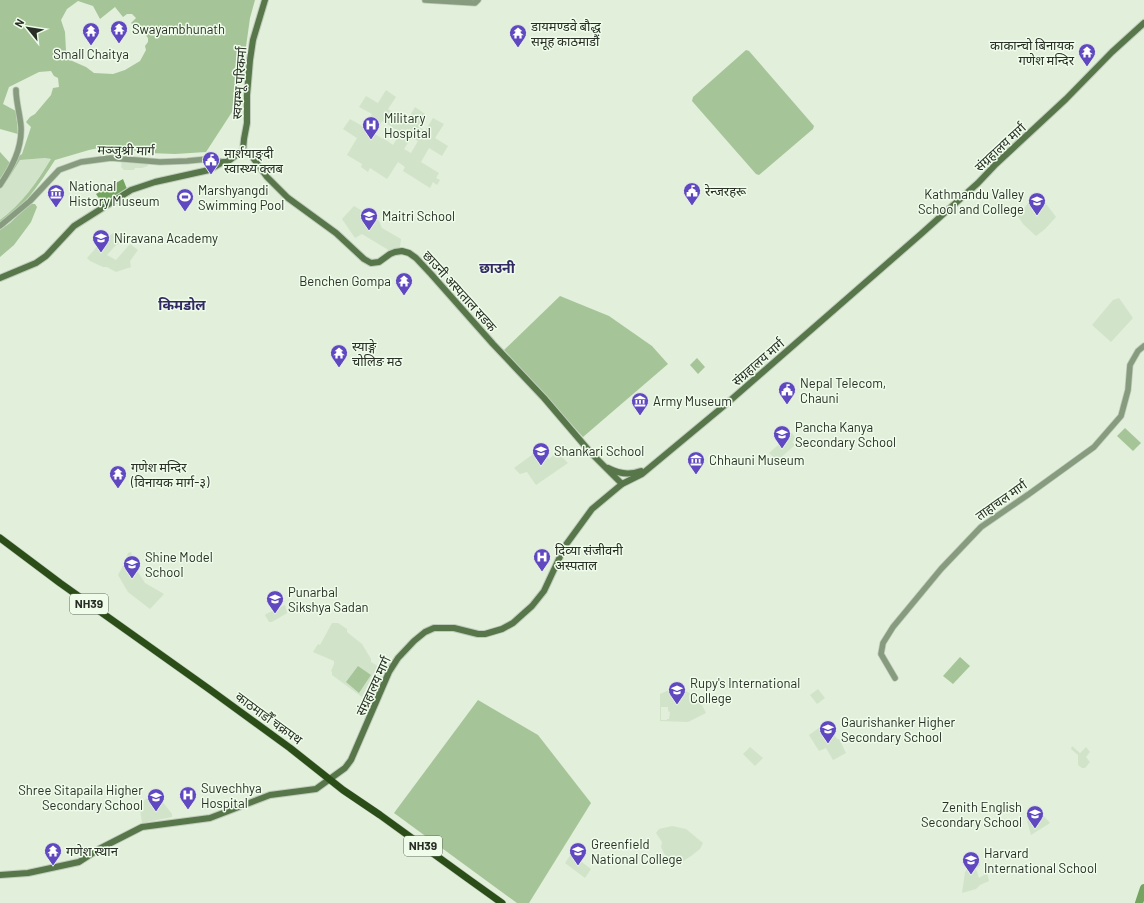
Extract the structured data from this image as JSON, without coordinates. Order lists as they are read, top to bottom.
{
  "streets": {
    "highway": ["NH39", "काठमाडाैँ चक्रपथ"],
    "main road": ["स्वयम्भू परिकर्मा", "संग्रहालय मार्ग", "छाउनी अस्पताल सडक"],
    "street": ["मञ्जुश्री मार्ग", "ताहाचल मार्ग"]
  },
  "crossings": [
    ["स्वयम्भू परिकर्मा", "छाउनी अस्पताल सडक"],
    ["संग्रहालय मार्ग", "छाउनी अस्पताल सडक"],
    ["संग्रहालय मार्ग", "काठमाडाैँ चक्रपथ"]
  ],
  "districts": ["छाउनी", "किमडोल"],
  "places": {
    "temple": [
      "Swayambhunath",
      "Small Chaitya",
      "डायमण्डवे बौद्ध समूह काठमाडौं",
      "काकान्चो बिनायक गणेश मन्दिर",
      "Benchen Gompa",
      "स्याङ्गे चोलिङ मठ",
      "गणेश मन्दिर (विनायक मार्ग-३)",
      "गणेश स्थान"
    ],
    "hospital": ["Military Hospital", "दिव्या संजीवनी अस्पताल", "Suvechhya Hospital"],
    "public building": ["मार्शयाङ्दी स्वास्थ्य क्लब", "रेन्जरहरू", "Nepal Telecom, Chauni"],
    "museum": ["National History Museum", "Army Museum", "Chhauni Museum"],
    "sports": ["Marshyangdi Swimming Pool"],
    "school or university": [
      "Kathmandu Valley School and College",
      "Maitri School",
      "Niravana Academy",
      "Pancha Kanya Secondary School",
      "Shankari School",
      "Shine Model School",
      "Punarbal Sikshya Sadan",
      "Rupy's International College",
      "Gaurishanker Higher Secondary School",
      "Shree Sitapaila Higher Secondary School",
      "Zenith English Secondary School",
      "Greenfield National College",
      "Harvard International School"
    ]
  },
  "north": "top left"
}
